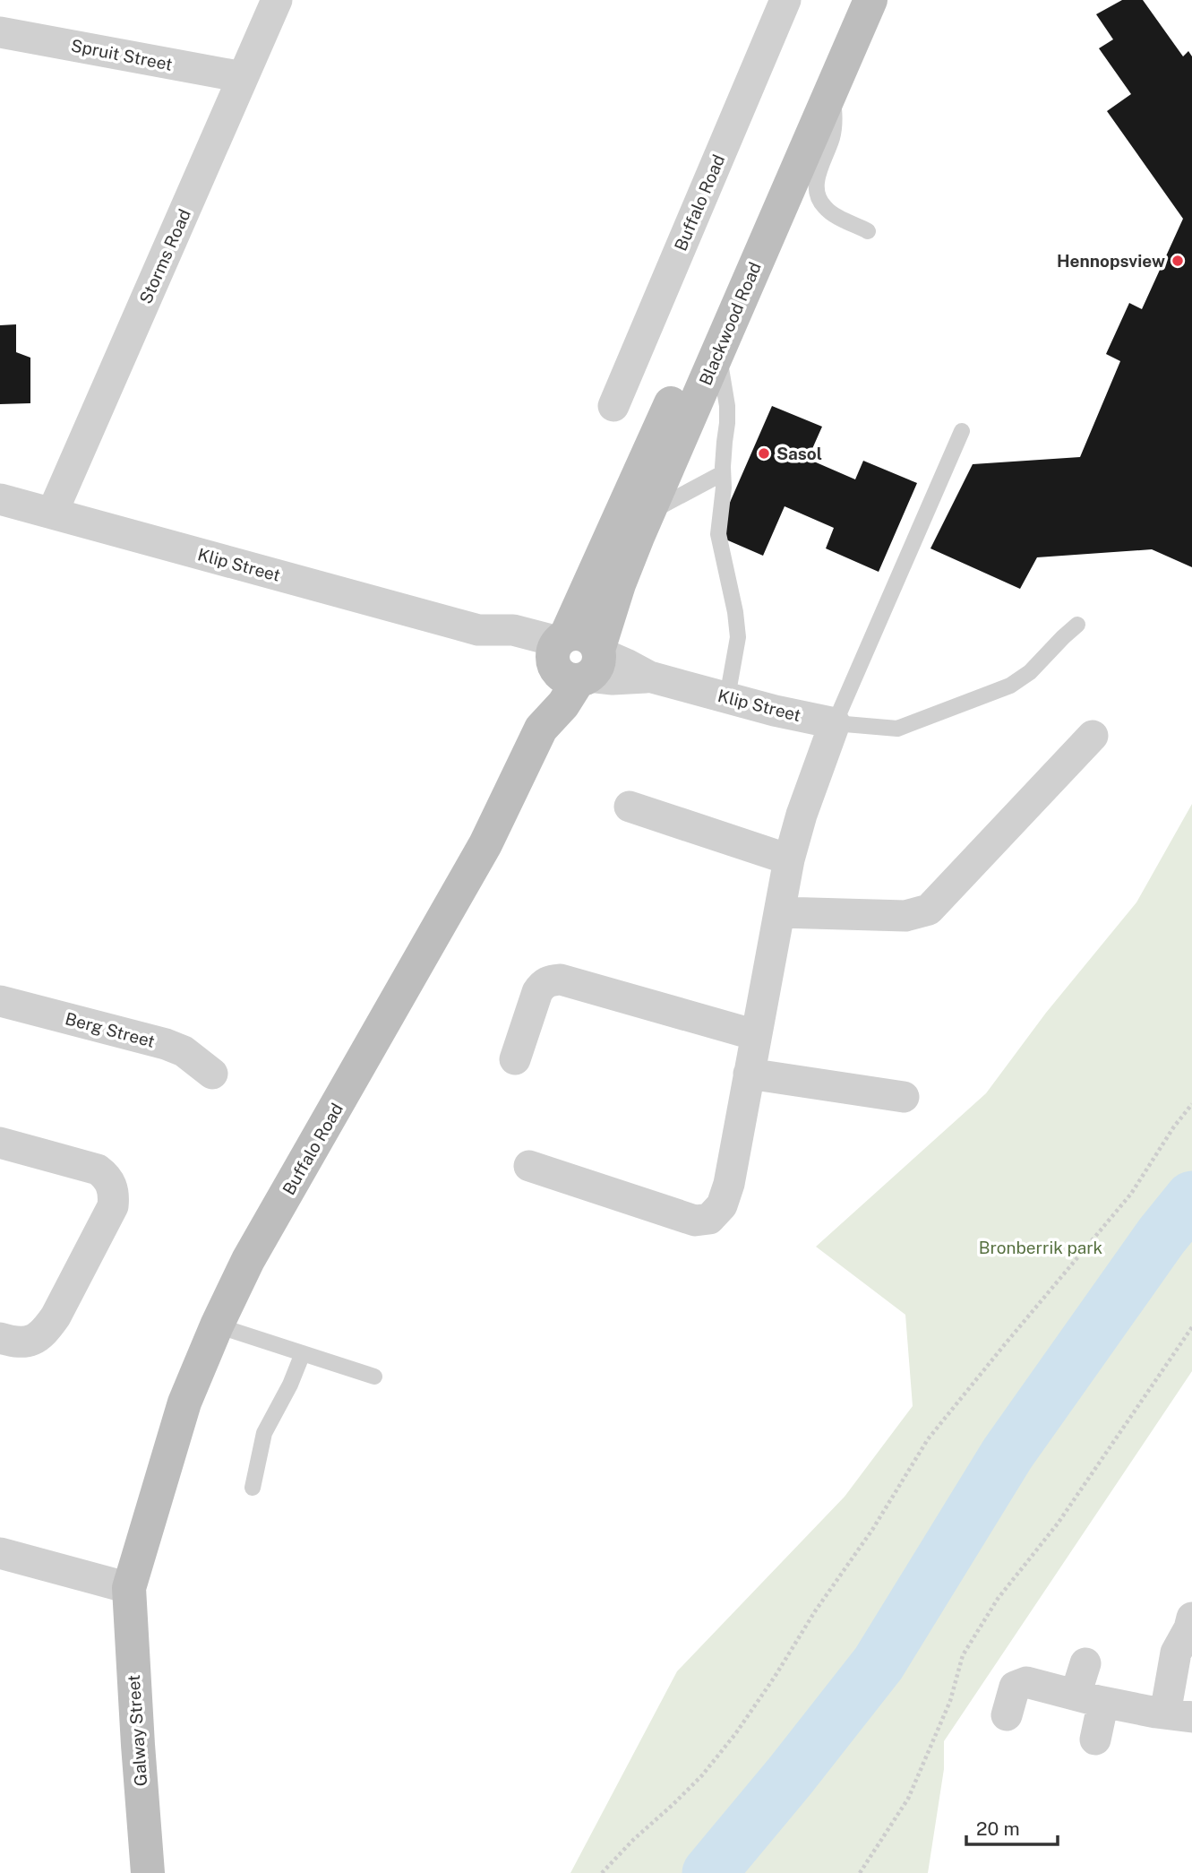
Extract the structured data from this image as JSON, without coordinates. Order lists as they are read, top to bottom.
{
  "streets": {
    "street": [
      "Spruit Street",
      "Buffalo Road",
      "Storms Road",
      "Blackwood Road",
      "Klip Street",
      "Berg Street",
      "Galway Street"
    ]
  },
  "crossings": [
    ["Spruit Street", "Storms Road"],
    ["Buffalo Road", "Blackwood Road"],
    ["Buffalo Road", "Klip Street"],
    ["Buffalo Road", "Galway Street"],
    ["Storms Road", "Klip Street"],
    ["Blackwood Road", "Klip Street"]
  ],
  "parks": ["Bronberrik park"],
  "places": ["Hennopsview", "Sasol"],
  "scale_bar": "20 m"
}
